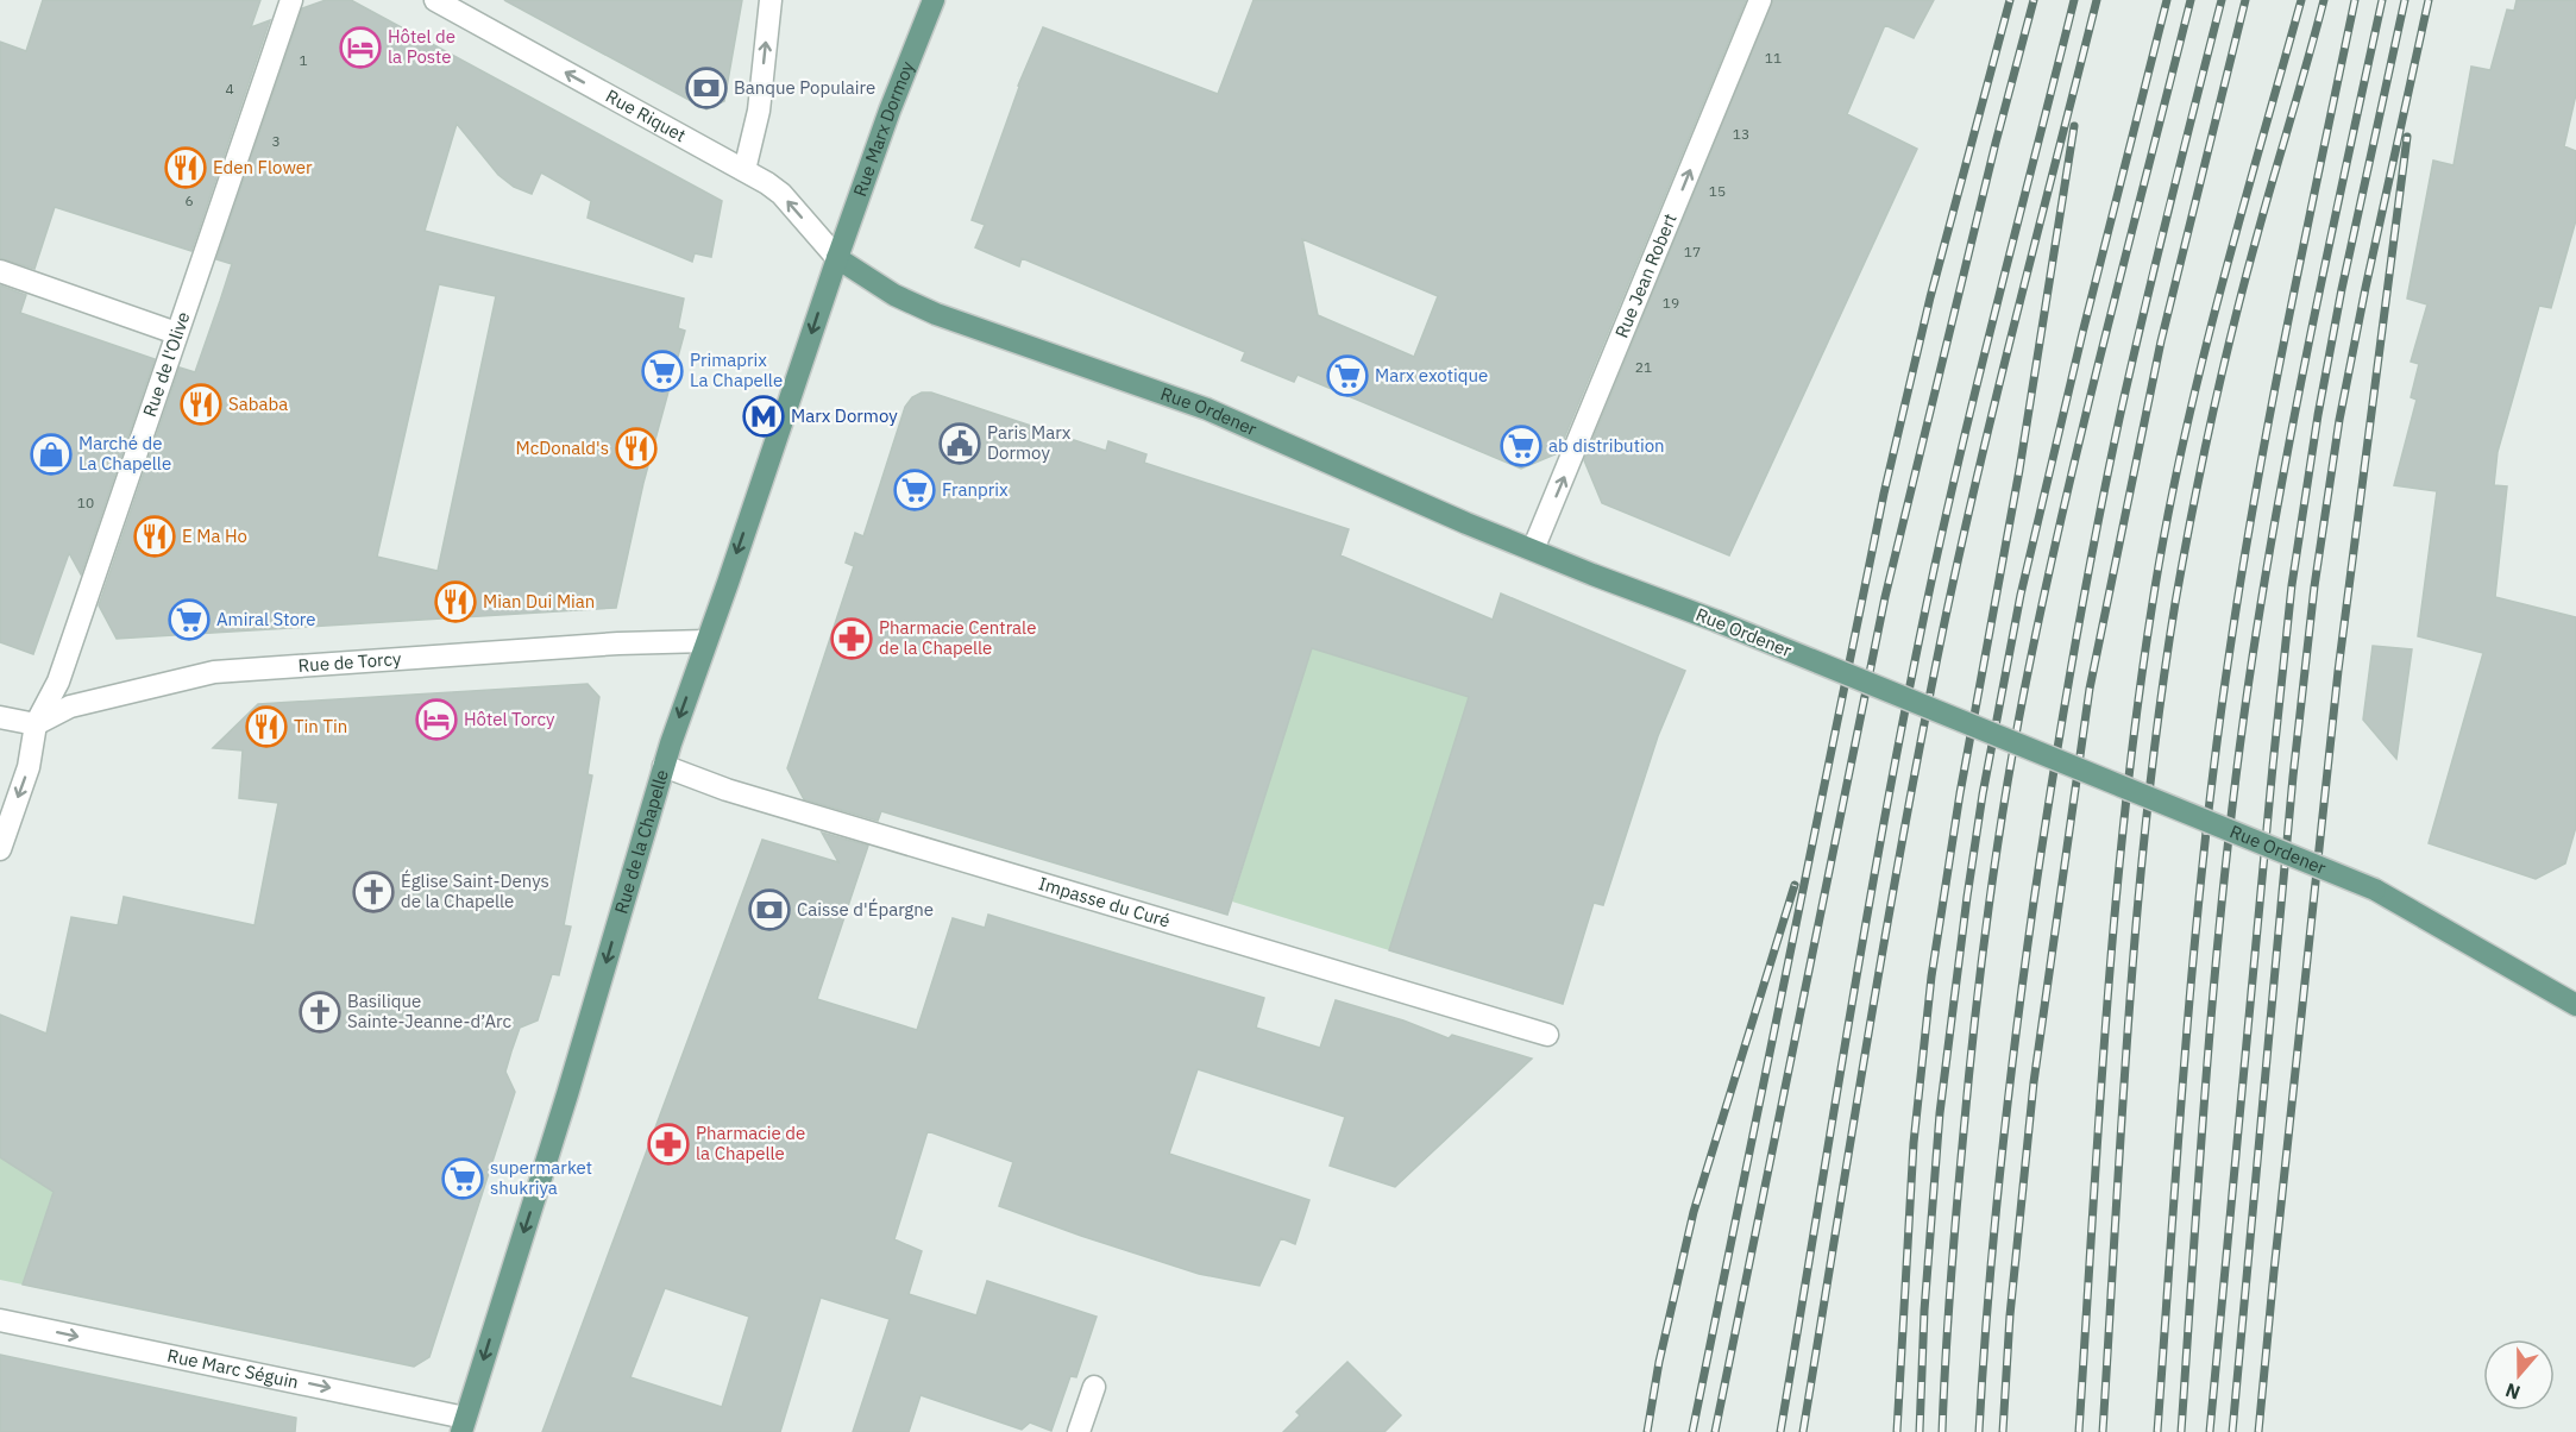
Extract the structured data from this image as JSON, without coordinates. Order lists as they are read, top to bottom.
{
  "streets": {
    "main road": ["Rue Marx Dormoy", "Rue Ordener", "Rue de la Chapelle"],
    "street": [
      "Rue Riquet",
      "Rue Jean Robert",
      "Rue de l'Olive",
      "Rue de Torcy",
      "Impasse du Curé",
      "Rue Marc Séguin"
    ]
  },
  "crossings": [
    ["Rue Riquet", "Rue Marx Dormoy"],
    ["Rue Riquet", "Rue Ordener"],
    ["Rue Riquet", "Rue de la Chapelle"],
    ["Rue Marx Dormoy", "Rue Ordener"],
    ["Rue Marx Dormoy", "Rue de la Chapelle"],
    ["Rue Jean Robert", "Rue Ordener"],
    ["Rue de l'Olive", "Rue de Torcy"],
    ["Rue Ordener", "Rue de la Chapelle"],
    ["Rue de Torcy", "Rue de la Chapelle"],
    ["Rue de la Chapelle", "Impasse du Curé"],
    ["Rue de la Chapelle", "Rue Marc Séguin"]
  ],
  "one_way": [
    "Rue Riquet",
    "Rue Jean Robert",
    "Rue de la Chapelle",
    "Rue Marc Séguin"
  ],
  "places": {
    "hotel": ["Hôtel de la Poste", "Hôtel Torcy"],
    "bank": ["Banque Populaire", "Caisse d'Épargne"],
    "restaurant": [
      "Eden Flower",
      "Sababa",
      "McDonald's",
      "E Ma Ho",
      "Mian Dui Mian",
      "Tin Tin"
    ],
    "supermarket": [
      "Primaprix La Chapelle",
      "Marx exotique",
      "ab distribution",
      "Franprix",
      "Amiral Store",
      "supermarket shukriya"
    ],
    "metro station": ["Marx Dormoy"],
    "public building": ["Paris Marx Dormoy"],
    "shop": ["Marché de La Chapelle"],
    "pharmacy": ["Pharmacie Centrale de la Chapelle", "Pharmacie de la Chapelle"],
    "church": ["Église Saint-Denys de la Chapelle", "Basilique Sainte-Jeanne-d’Arc"]
  },
  "house_numbers": [
    "11",
    "1",
    "4",
    "13",
    "3",
    "15",
    "6",
    "17",
    "19",
    "21",
    "10"
  ],
  "north": "bottom"
}
